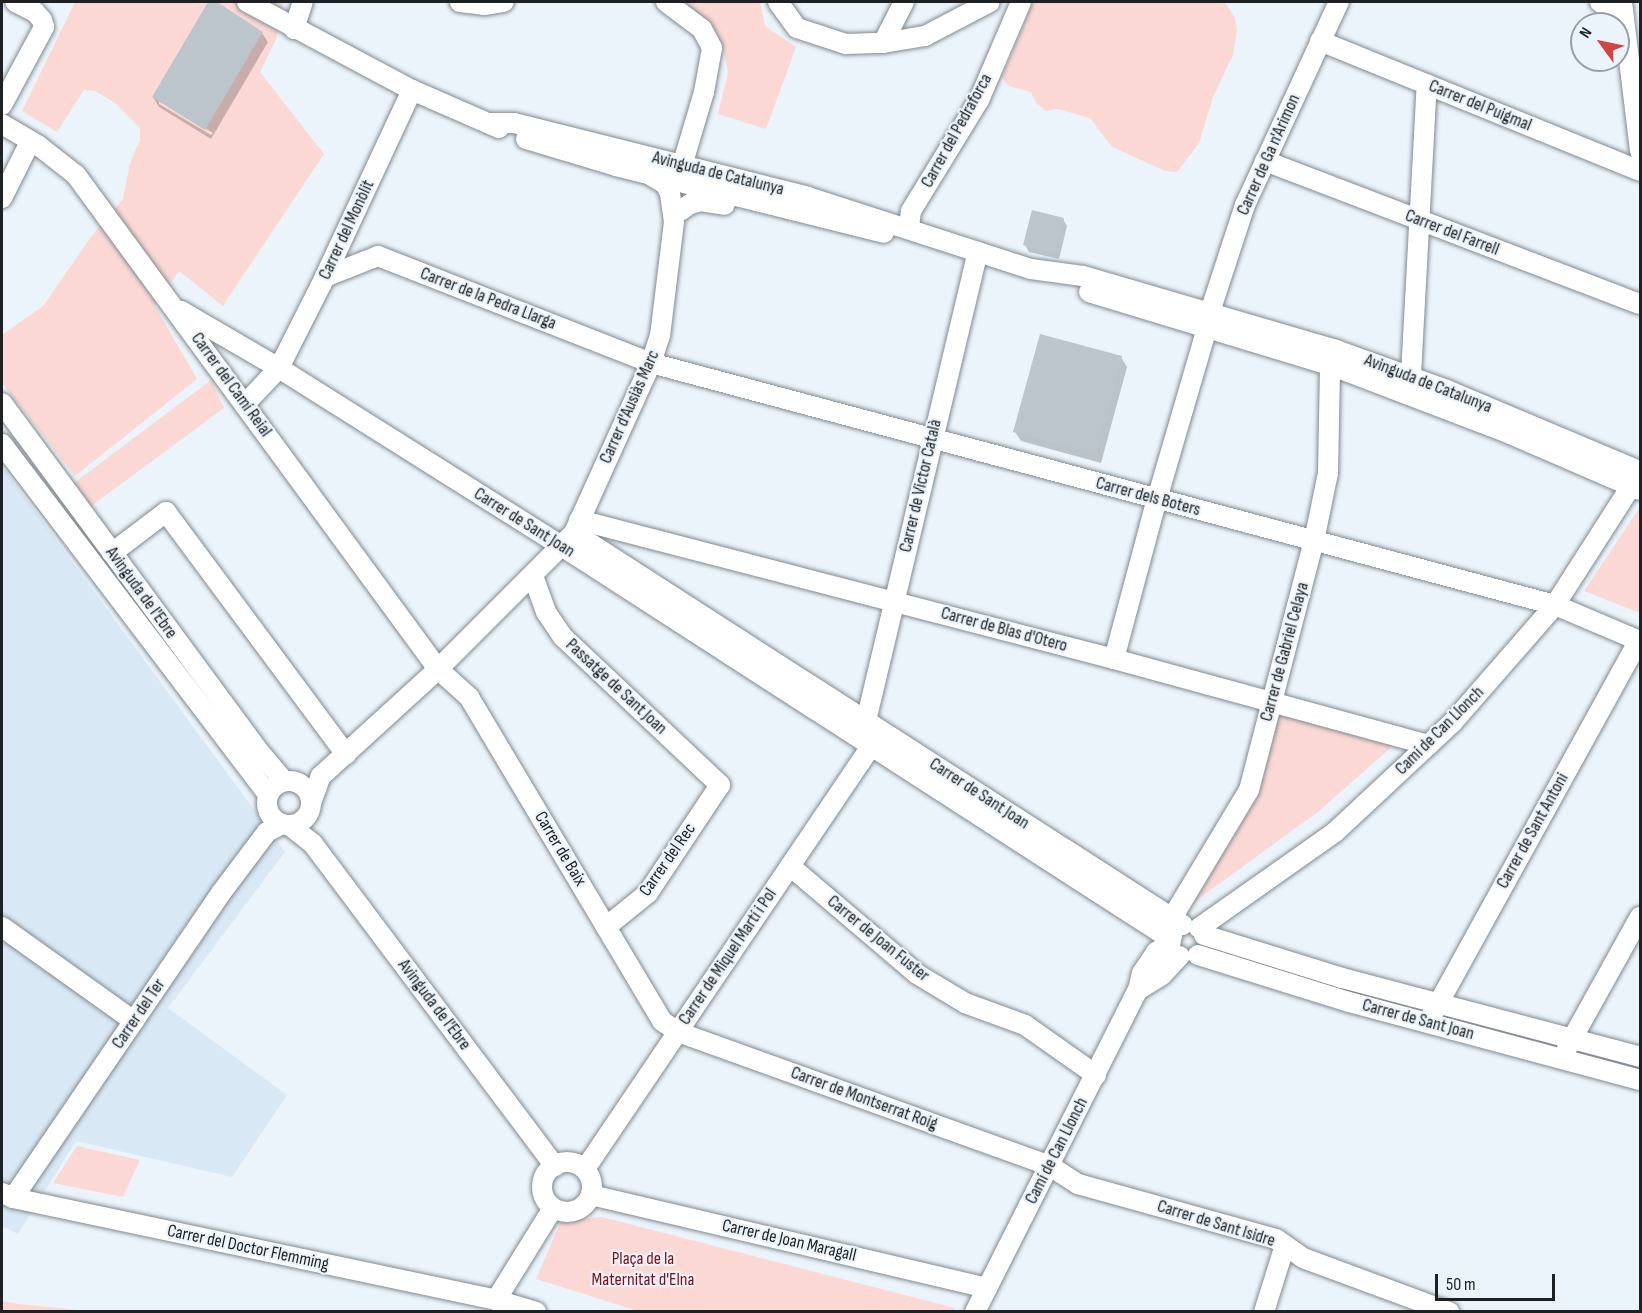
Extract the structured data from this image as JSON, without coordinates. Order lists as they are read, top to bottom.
{
  "streets": {
    "street": [
      "Carrer del Puigmal",
      "Carrer del Pedraforca",
      "Carrer de Ga n'Arimon",
      "Avinguda de Catalunya",
      "Carrer del Monòlit",
      "Carrer del Farrell",
      "Carrer de la Pedra Llarga",
      "Carrer del Camí Reial",
      "Carrer d'Ausiàs Marc",
      "Carrer de Victor Català",
      "Carrer dels Boters",
      "Carrer de Sant Joan",
      "Avinguda de l'Ebre",
      "Carrer de Blas d'Otero",
      "Carrer de Gabriel Celaya",
      "Passatge de Sant Joan",
      "Camí de Can Llonch",
      "Carrer de Sant Antoni",
      "Carrer de Baix",
      "Carrer del Rec",
      "Carrer de Joan Fuster",
      "Carrer de Miquel Martí i Pol",
      "Carrer del Ter",
      "Carrer de Montserrat Roig",
      "Carrer de Sant Isidre",
      "Carrer de Joan Maragall",
      "Carrer del Doctor Flemming"
    ]
  },
  "crossings": [
    ["Carrer del Puigmal", "Carrer de Ga n'Arimon"],
    ["Carrer del Pedraforca", "Avinguda de Catalunya"],
    ["Carrer de Ga n'Arimon", "Avinguda de Catalunya"],
    ["Carrer de Ga n'Arimon", "Carrer del Farrell"],
    ["Carrer de Ga n'Arimon", "Carrer dels Boters"],
    ["Carrer de Ga n'Arimon", "Carrer de Blas d'Otero"],
    ["Avinguda de Catalunya", "Carrer del Monòlit"],
    ["Avinguda de Catalunya", "Carrer de Victor Català"],
    ["Avinguda de Catalunya", "Carrer de Gabriel Celaya"],
    ["Avinguda de Catalunya", "Camí de Can Llonch"],
    ["Carrer del Monòlit", "Carrer de la Pedra Llarga"],
    ["Carrer del Monòlit", "Carrer del Camí Reial"],
    ["Carrer del Monòlit", "Carrer de Sant Joan"],
    ["Carrer de la Pedra Llarga", "Carrer d'Ausiàs Marc"],
    ["Carrer de la Pedra Llarga", "Carrer dels Boters"],
    ["Carrer del Camí Reial", "Carrer de Sant Joan"],
    ["Carrer del Camí Reial", "Carrer de Baix"],
    ["Carrer d'Ausiàs Marc", "Carrer dels Boters"],
    ["Carrer d'Ausiàs Marc", "Carrer de Sant Joan"],
    ["Carrer d'Ausiàs Marc", "Carrer de Blas d'Otero"],
    ["Carrer de Victor Català", "Carrer dels Boters"],
    ["Carrer de Victor Català", "Carrer de Sant Joan"],
    ["Carrer de Victor Català", "Carrer de Blas d'Otero"],
    ["Carrer dels Boters", "Carrer de Gabriel Celaya"],
    ["Carrer dels Boters", "Camí de Can Llonch"],
    ["Carrer dels Boters", "Carrer de Sant Antoni"],
    ["Carrer de Sant Joan", "Carrer de Blas d'Otero"],
    ["Carrer de Sant Joan", "Carrer de Gabriel Celaya"],
    ["Carrer de Sant Joan", "Camí de Can Llonch"],
    ["Carrer de Sant Joan", "Carrer de Sant Antoni"],
    ["Carrer de Sant Joan", "Carrer de Miquel Martí i Pol"],
    ["Avinguda de l'Ebre", "Carrer de Miquel Martí i Pol"],
    ["Avinguda de l'Ebre", "Carrer del Ter"],
    ["Avinguda de l'Ebre", "Carrer de Joan Maragall"],
    ["Carrer de Blas d'Otero", "Carrer de Gabriel Celaya"],
    ["Carrer de Blas d'Otero", "Camí de Can Llonch"],
    ["Carrer de Gabriel Celaya", "Camí de Can Llonch"],
    ["Passatge de Sant Joan", "Carrer del Rec"],
    ["Camí de Can Llonch", "Carrer de Joan Fuster"],
    ["Camí de Can Llonch", "Carrer de Montserrat Roig"],
    ["Camí de Can Llonch", "Carrer de Sant Isidre"],
    ["Camí de Can Llonch", "Carrer de Joan Maragall"],
    ["Carrer de Baix", "Carrer del Rec"],
    ["Carrer de Baix", "Carrer de Miquel Martí i Pol"],
    ["Carrer de Baix", "Carrer de Montserrat Roig"],
    ["Carrer de Joan Fuster", "Carrer de Miquel Martí i Pol"],
    ["Carrer de Miquel Martí i Pol", "Carrer de Montserrat Roig"],
    ["Carrer de Miquel Martí i Pol", "Carrer de Joan Maragall"],
    ["Carrer del Ter", "Carrer del Doctor Flemming"],
    ["Carrer de Montserrat Roig", "Carrer de Sant Isidre"]
  ],
  "parks": ["Plaça de la Maternitat d'Elna"],
  "scale_bar": "50 m",
  "north": "top left"
}
